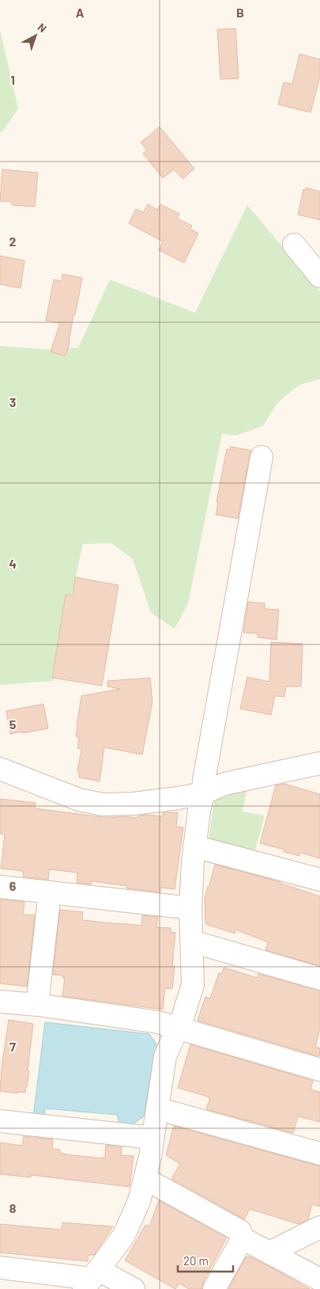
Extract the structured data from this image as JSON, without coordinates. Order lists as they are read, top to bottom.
{
  "scale_bar": "20 m",
  "north": "top right",
  "grid": {
    "columns": ["A", "B"],
    "rows": [
      "1",
      "2",
      "3",
      "4",
      "5",
      "6",
      "7",
      "8"
    ]
  }
}
